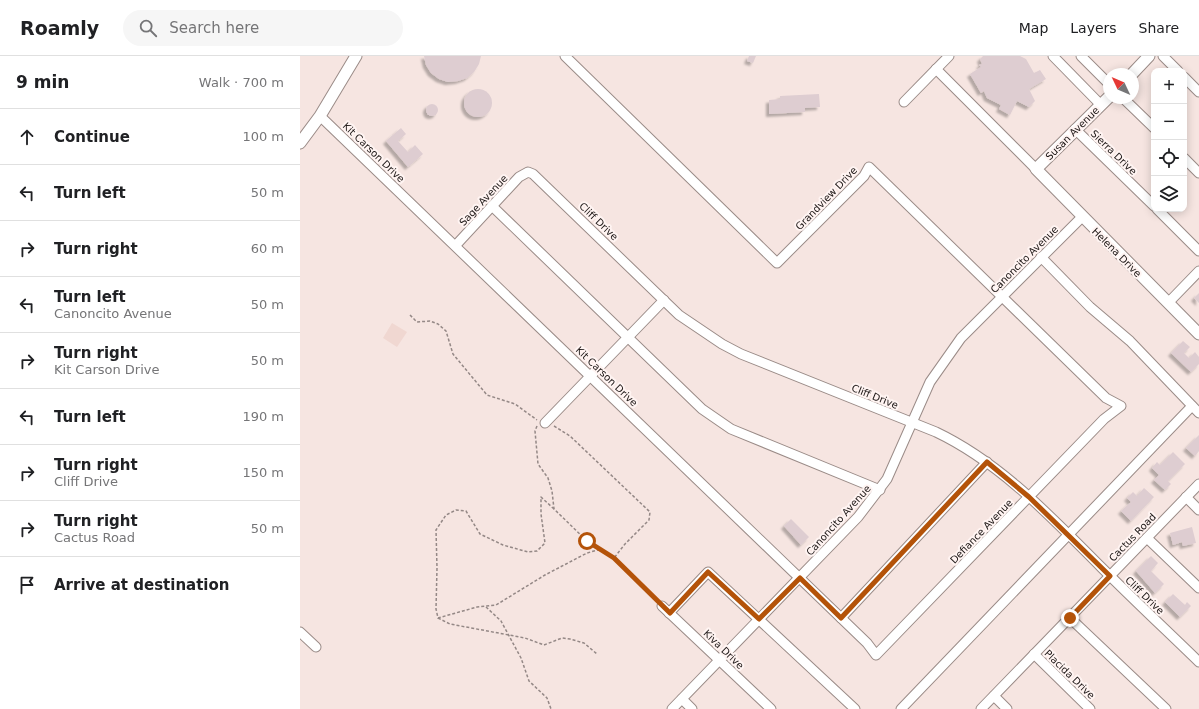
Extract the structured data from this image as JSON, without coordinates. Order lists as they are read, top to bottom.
{
  "streets": {
    "main road": ["Susan Avenue", "Helena Drive"],
    "street": [
      "Kit Carson Drive",
      "Sierra Drive",
      "Grandview Drive",
      "Sage Avenue",
      "Cliff Drive",
      "Canoncito Avenue",
      "Defiance Avenue",
      "Cactus Road",
      "Kiva Drive",
      "Placida Drive"
    ]
  },
  "crossings": [
    ["Susan Avenue", "Sierra Drive"],
    ["Susan Avenue", "Helena Drive"],
    ["Kit Carson Drive", "Sage Avenue"],
    ["Kit Carson Drive", "Canoncito Avenue"],
    ["Kit Carson Drive", "Defiance Avenue"],
    ["Grandview Drive", "Canoncito Avenue"],
    ["Grandview Drive", "Defiance Avenue"],
    ["Sage Avenue", "Cliff Drive"],
    ["Cliff Drive", "Canoncito Avenue"],
    ["Cliff Drive", "Defiance Avenue"],
    ["Cliff Drive", "Cactus Road"],
    ["Helena Drive", "Canoncito Avenue"],
    ["Canoncito Avenue", "Kiva Drive"],
    ["Cactus Road", "Placida Drive"]
  ],
  "north": "top left",
  "page": {
    "header": "Roamly",
    "search": "Search here",
    "nav": ["Map", "Layers", "Share"],
    "heading": ["9 min", "Walk · 700 m"],
    "map_buttons": ["+", "−"],
    "list": [
      ["Continue", "100 m"],
      ["Turn left", "50 m"],
      ["Turn right", "60 m"],
      ["Turn left", "Canoncito Avenue", "50 m"],
      ["Turn right", "Kit Carson Drive", "50 m"],
      ["Turn left", "190 m"],
      ["Turn right", "Cliff Drive", "150 m"],
      ["Turn right", "Cactus Road", "50 m"],
      "Arrive at destination"
    ]
  }
}
